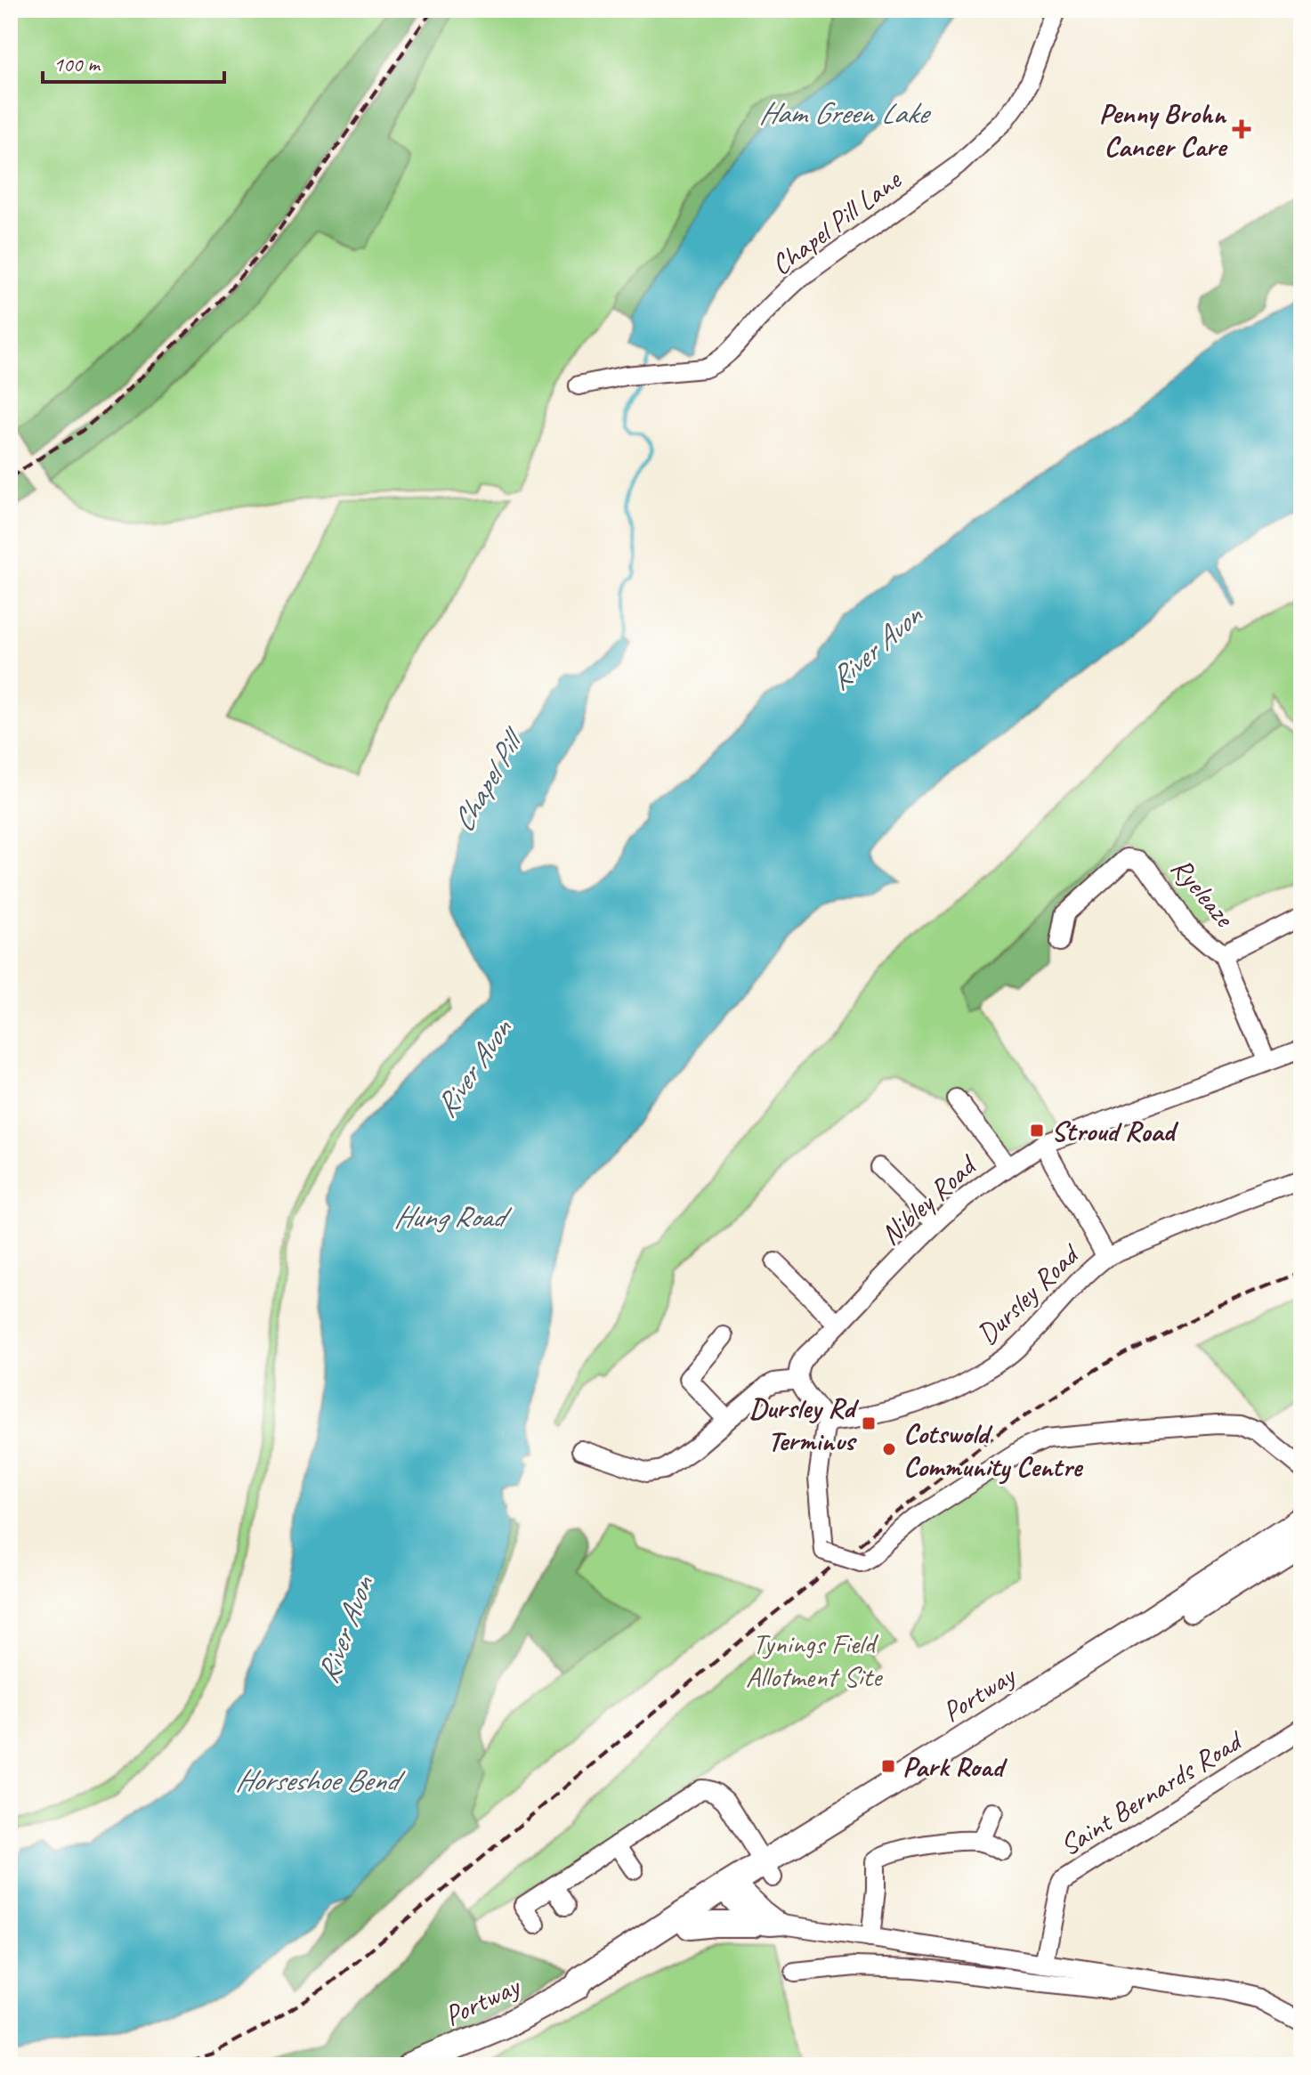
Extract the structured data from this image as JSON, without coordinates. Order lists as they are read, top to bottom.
{
  "streets": {
    "highway": ["Portway"],
    "street": [
      "Chapel Pill Lane",
      "Ryeleaze",
      "Nibley Road",
      "Dursley Road",
      "Saint Bernards Road"
    ]
  },
  "water": [
    "Ham Green Lake",
    "River Avon",
    "Chapel Pill",
    "Hung Road",
    "Horseshoe Bend"
  ],
  "parks": ["Tynings Field Allotment Site"],
  "places": {
    "health": ["Penny Brohn Cancer Care"],
    "transit": ["Stroud Road", "Dursley Rd Terminus", "Park Road"],
    "other": ["Cotswold Community Centre"]
  },
  "scale_bar": "100 m"
}
